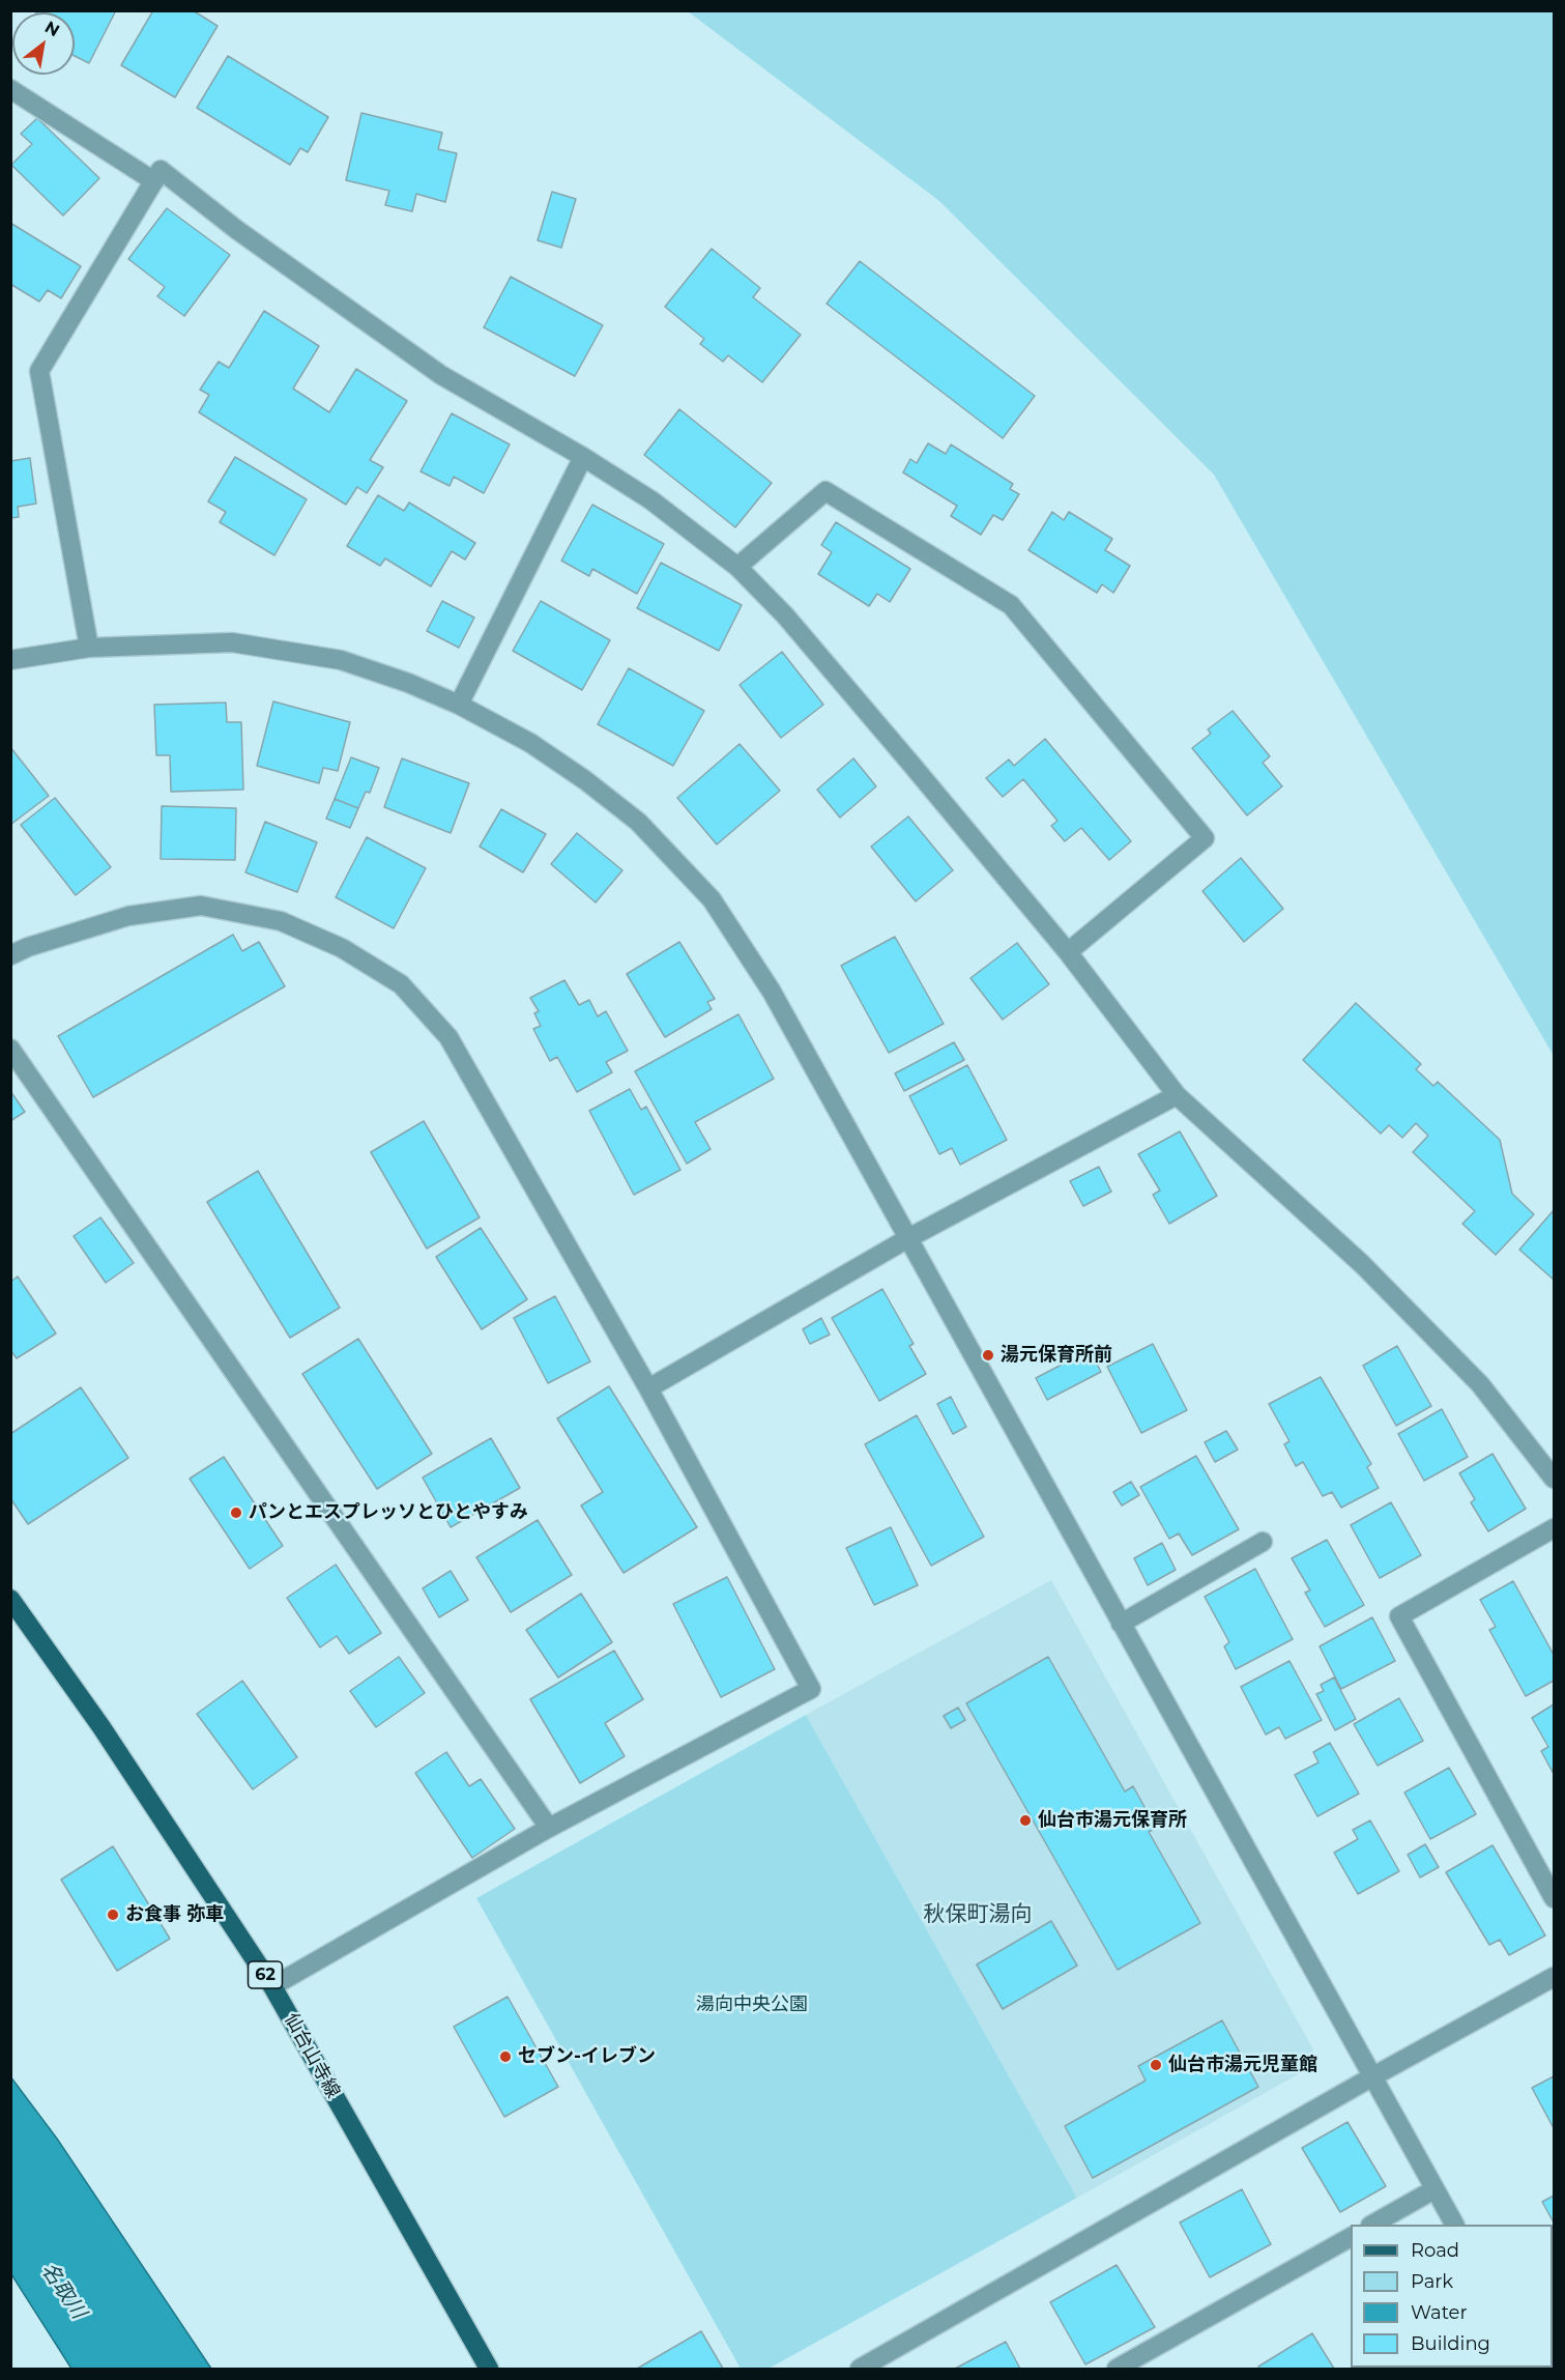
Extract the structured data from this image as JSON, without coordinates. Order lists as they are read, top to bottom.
{
  "streets": {
    "main road": ["62", "仙台山寺線"]
  },
  "districts": ["秋保町湯向"],
  "water": ["名取川"],
  "parks": ["湯向中央公園"],
  "places": [
    "湯元保育所前",
    "パンとエスプレッソとひとやすみ",
    "仙台市湯元保育所",
    "お食事 弥車",
    "セブン-イレブン",
    "仙台市湯元児童館"
  ],
  "legend": [
    "Road",
    "Park",
    "Water",
    "Building"
  ],
  "north": "top right"
}
